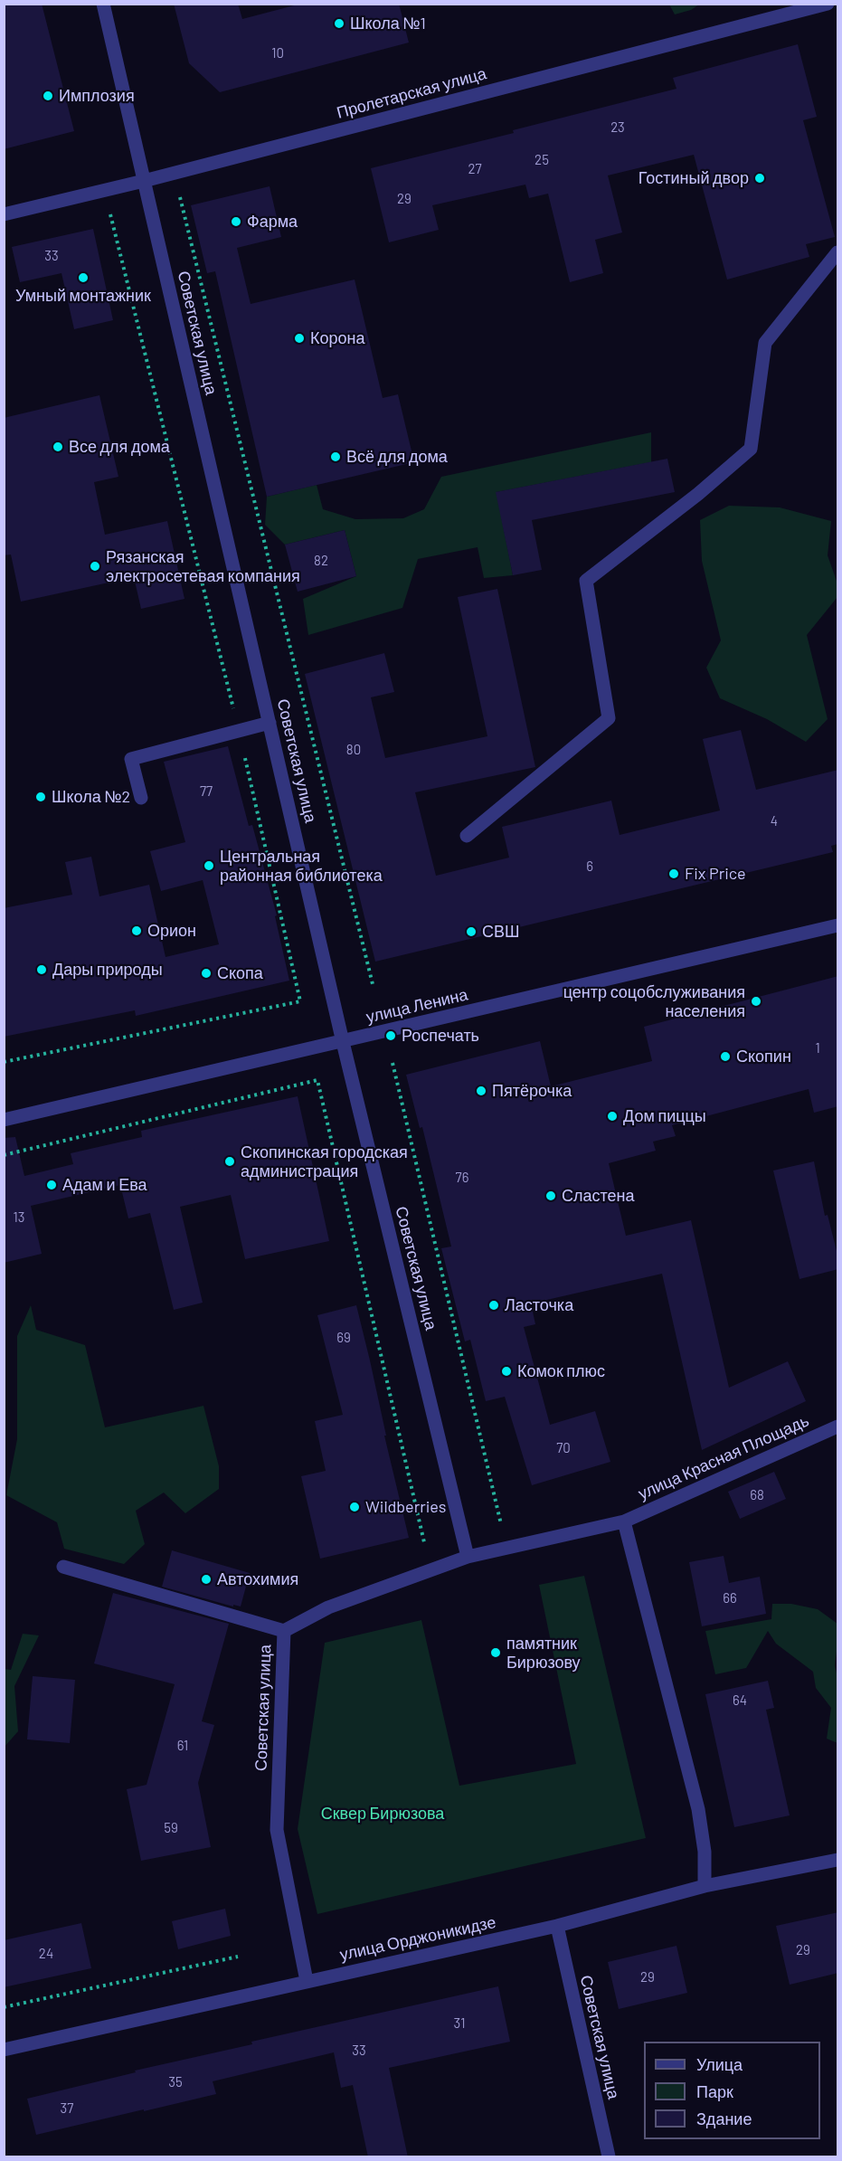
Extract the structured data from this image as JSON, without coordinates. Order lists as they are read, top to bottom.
{
  "streets": {
    "street": [
      "Пролетарская улица",
      "Советская улица",
      "улица Ленина",
      "улица Красная Площадь",
      "улица Орджоникидзе"
    ]
  },
  "crossings": [
    ["Пролетарская улица", "Советская улица"],
    ["Советская улица", "улица Ленина"],
    ["Советская улица", "улица Красная Площадь"],
    ["Советская улица", "улица Орджоникидзе"]
  ],
  "parks": ["Сквер Бирюзова"],
  "places": [
    "Школа №1",
    "Имплозия",
    "Гостиный двор",
    "Фарма",
    "Умный монтажник",
    "Корона",
    "Все для дома",
    "Всё для дома",
    "Рязанская электросетевая компания",
    "Школа №2",
    "Центральная районная библиотека",
    "Fix Price",
    "Орион",
    "СВШ",
    "Дары природы",
    "Скопа",
    "центр соцобслуживания населения",
    "Роспечать",
    "Скопин",
    "Пятёрочка",
    "Дом пиццы",
    "Скопинская городская администрация",
    "Адам и Ева",
    "Сластена",
    "Ласточка",
    "Комок плюс",
    "Wildberries",
    "Автохимия",
    "памятник Бирюзову"
  ],
  "house_numbers": [
    "10",
    "23",
    "25",
    "27",
    "29",
    "33",
    "82",
    "80",
    "77",
    "4",
    "6",
    "1",
    "76",
    "13",
    "69",
    "70",
    "68",
    "66",
    "64",
    "61",
    "59",
    "29",
    "24",
    "29",
    "31",
    "33",
    "35",
    "37"
  ],
  "legend": ["Улица", "Парк", "Здание"]
}
